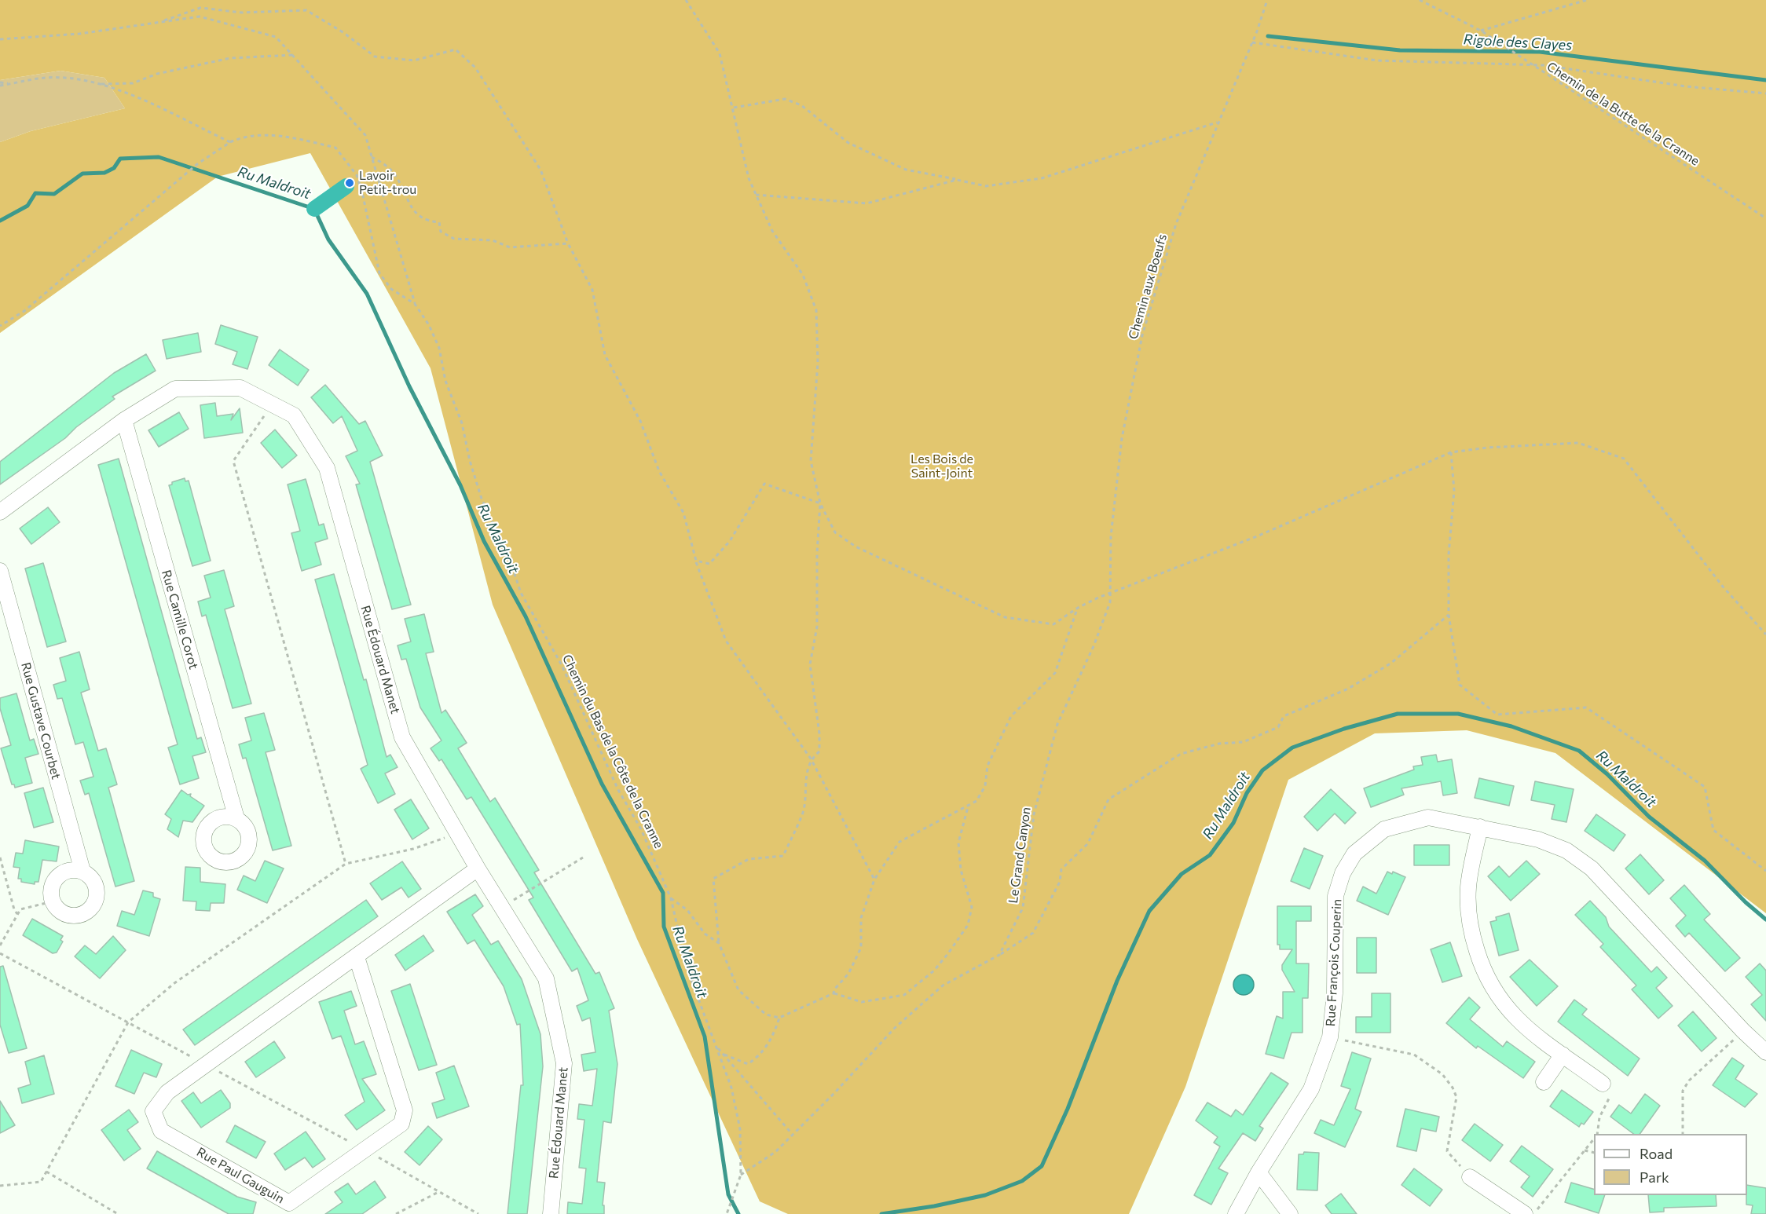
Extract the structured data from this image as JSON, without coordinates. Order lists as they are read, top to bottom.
{
  "streets": {
    "street": [
      "Rue Camille Corot",
      "Rue Édouard Manet",
      "Rue Gustave Courbet",
      "Rue François Couperin",
      "Rue Paul Gauguin"
    ],
    "path": [
      "Chemin de la Butte de la Cranne",
      "Chemin aux Boeufs",
      "Chemin du Bas de la Côte de la Cranne",
      "Le Grand Canyon"
    ]
  },
  "crossings": [
    ["Chemin aux Boeufs", "Le Grand Canyon"],
    ["Rue Camille Corot", "Rue Édouard Manet"],
    ["Rue Édouard Manet", "Rue Paul Gauguin"]
  ],
  "water": ["Rigole des Clayes", "Ru Maldroit"],
  "parks": ["Les Bois de Saint-Joint"],
  "places": ["Lavoir Petit-trou"],
  "legend": ["Road", "Park"]
}
